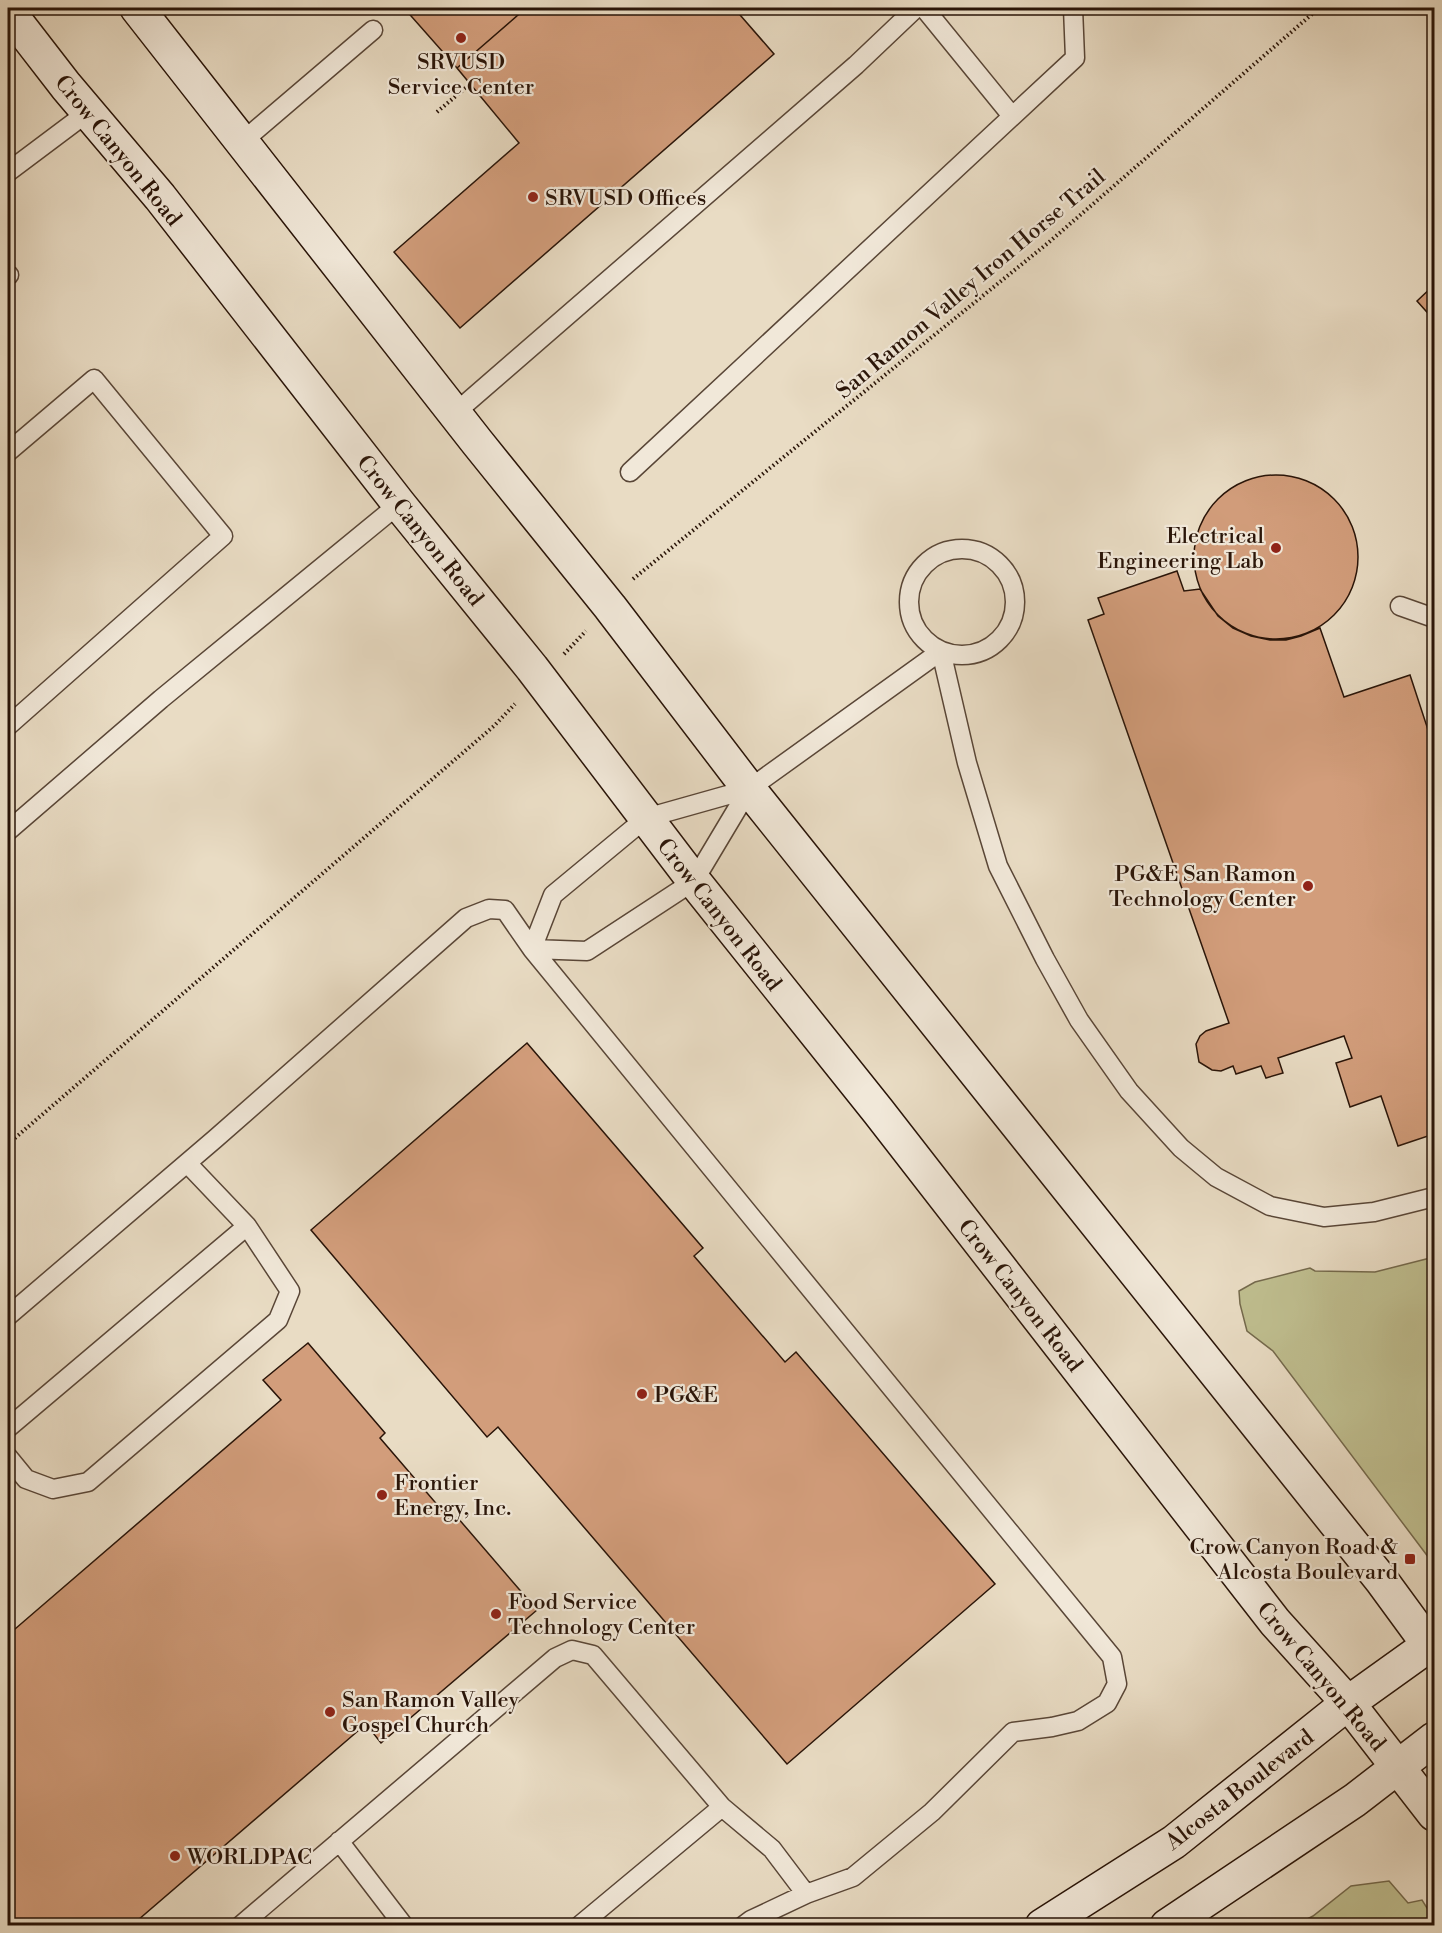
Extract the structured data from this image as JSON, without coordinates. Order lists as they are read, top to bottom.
{
  "streets": {
    "main road": ["Crow Canyon Road", "Alcosta Boulevard"],
    "path": ["San Ramon Valley Iron Horse Trail"]
  },
  "crossings": [
    ["Crow Canyon Road", "San Ramon Valley Iron Horse Trail"],
    ["Crow Canyon Road", "Alcosta Boulevard"]
  ],
  "places": {
    "other": [
      "SRVUSD Service Center",
      "SRVUSD Offices",
      "Electrical Engineering Lab",
      "PG&E San Ramon Technology Center",
      "PG&E",
      "Frontier Energy, Inc.",
      "Food Service Technology Center",
      "San Ramon Valley Gospel Church",
      "WORLDPAC"
    ],
    "transit": ["Crow Canyon Road & Alcosta Boulevard"]
  }
}
